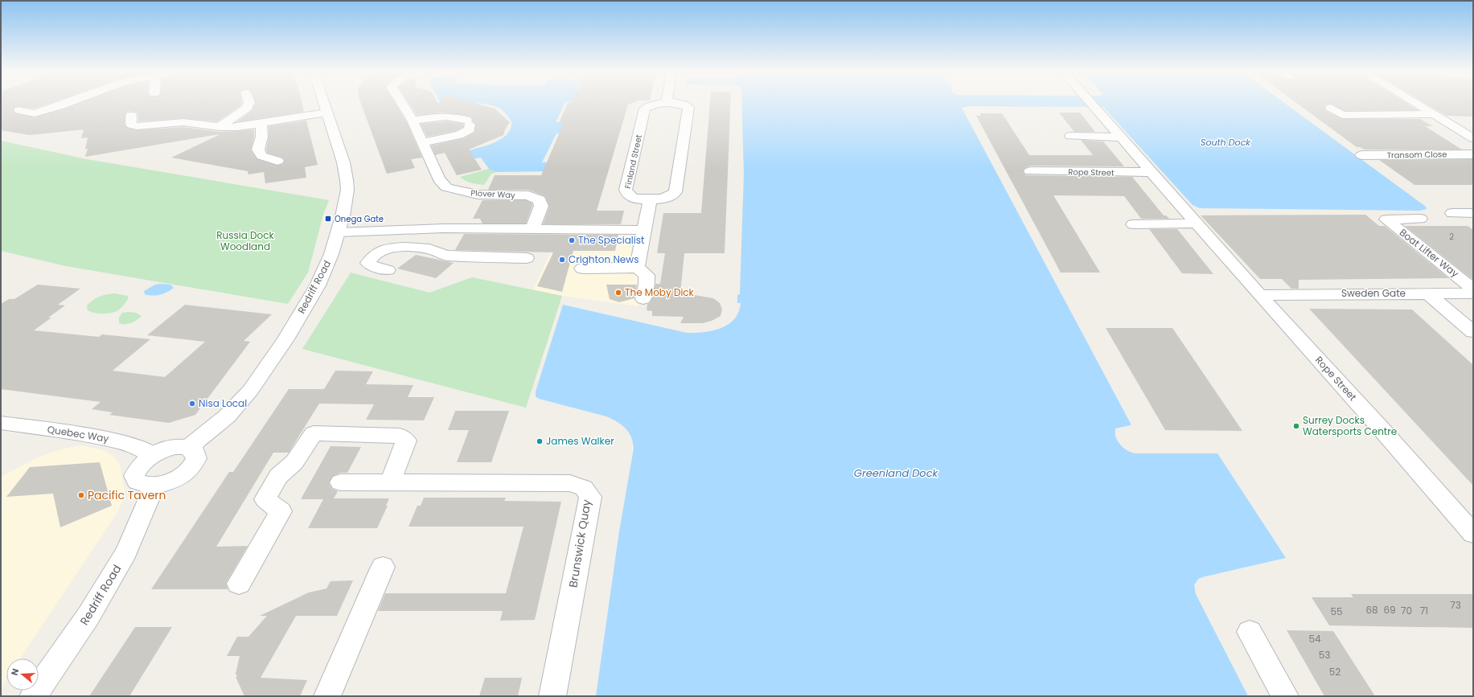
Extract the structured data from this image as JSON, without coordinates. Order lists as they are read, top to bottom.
{
  "streets": {
    "street": [
      "Transom Close",
      "Finland Street",
      "Rope Street",
      "Plover Way",
      "Boat Lifter Way",
      "Redriff Road",
      "Sweden Gate",
      "Quebec Way",
      "Brunswick Quay"
    ]
  },
  "crossings": [
    ["Rope Street", "Sweden Gate"],
    ["Boat Lifter Way", "Sweden Gate"]
  ],
  "water": ["South Dock", "Greenland Dock"],
  "parks": ["Russia Dock Woodland"],
  "places": {
    "transit": ["Onega Gate"],
    "other": [
      "The Specialist",
      "Crighton News",
      "The Moby Dick",
      "Nisa Local",
      "Surrey Docks Watersports Centre",
      "James Walker",
      "Pacific Tavern"
    ]
  },
  "house_numbers": [
    "2",
    "73",
    "68",
    "69",
    "70",
    "71",
    "55",
    "54",
    "53",
    "52"
  ],
  "north": "left"
}
